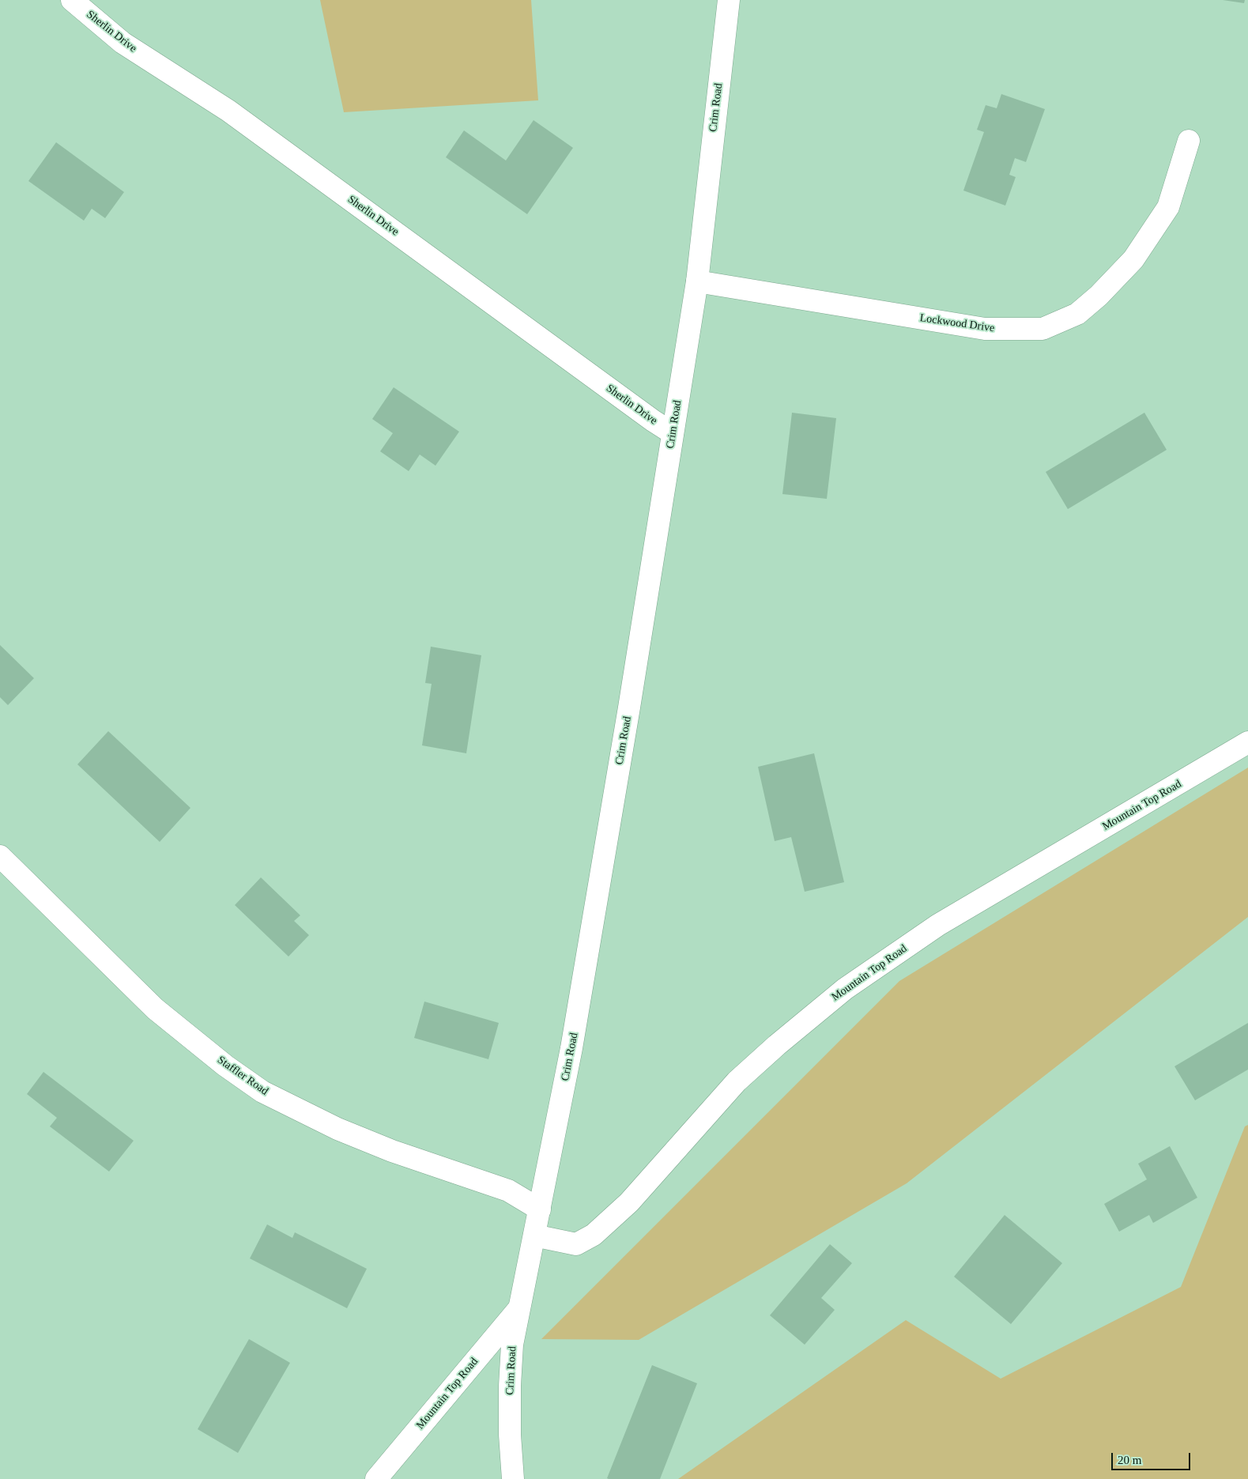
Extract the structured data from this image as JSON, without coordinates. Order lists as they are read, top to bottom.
{
  "streets": {
    "street": [
      "Sherlin Drive",
      "Crim Road",
      "Lockwood Drive",
      "Mountain Top Road",
      "Staffler Road"
    ]
  },
  "crossings": [
    ["Sherlin Drive", "Crim Road"],
    ["Crim Road", "Lockwood Drive"],
    ["Crim Road", "Mountain Top Road"],
    ["Crim Road", "Staffler Road"]
  ],
  "scale_bar": "20 m"
}
